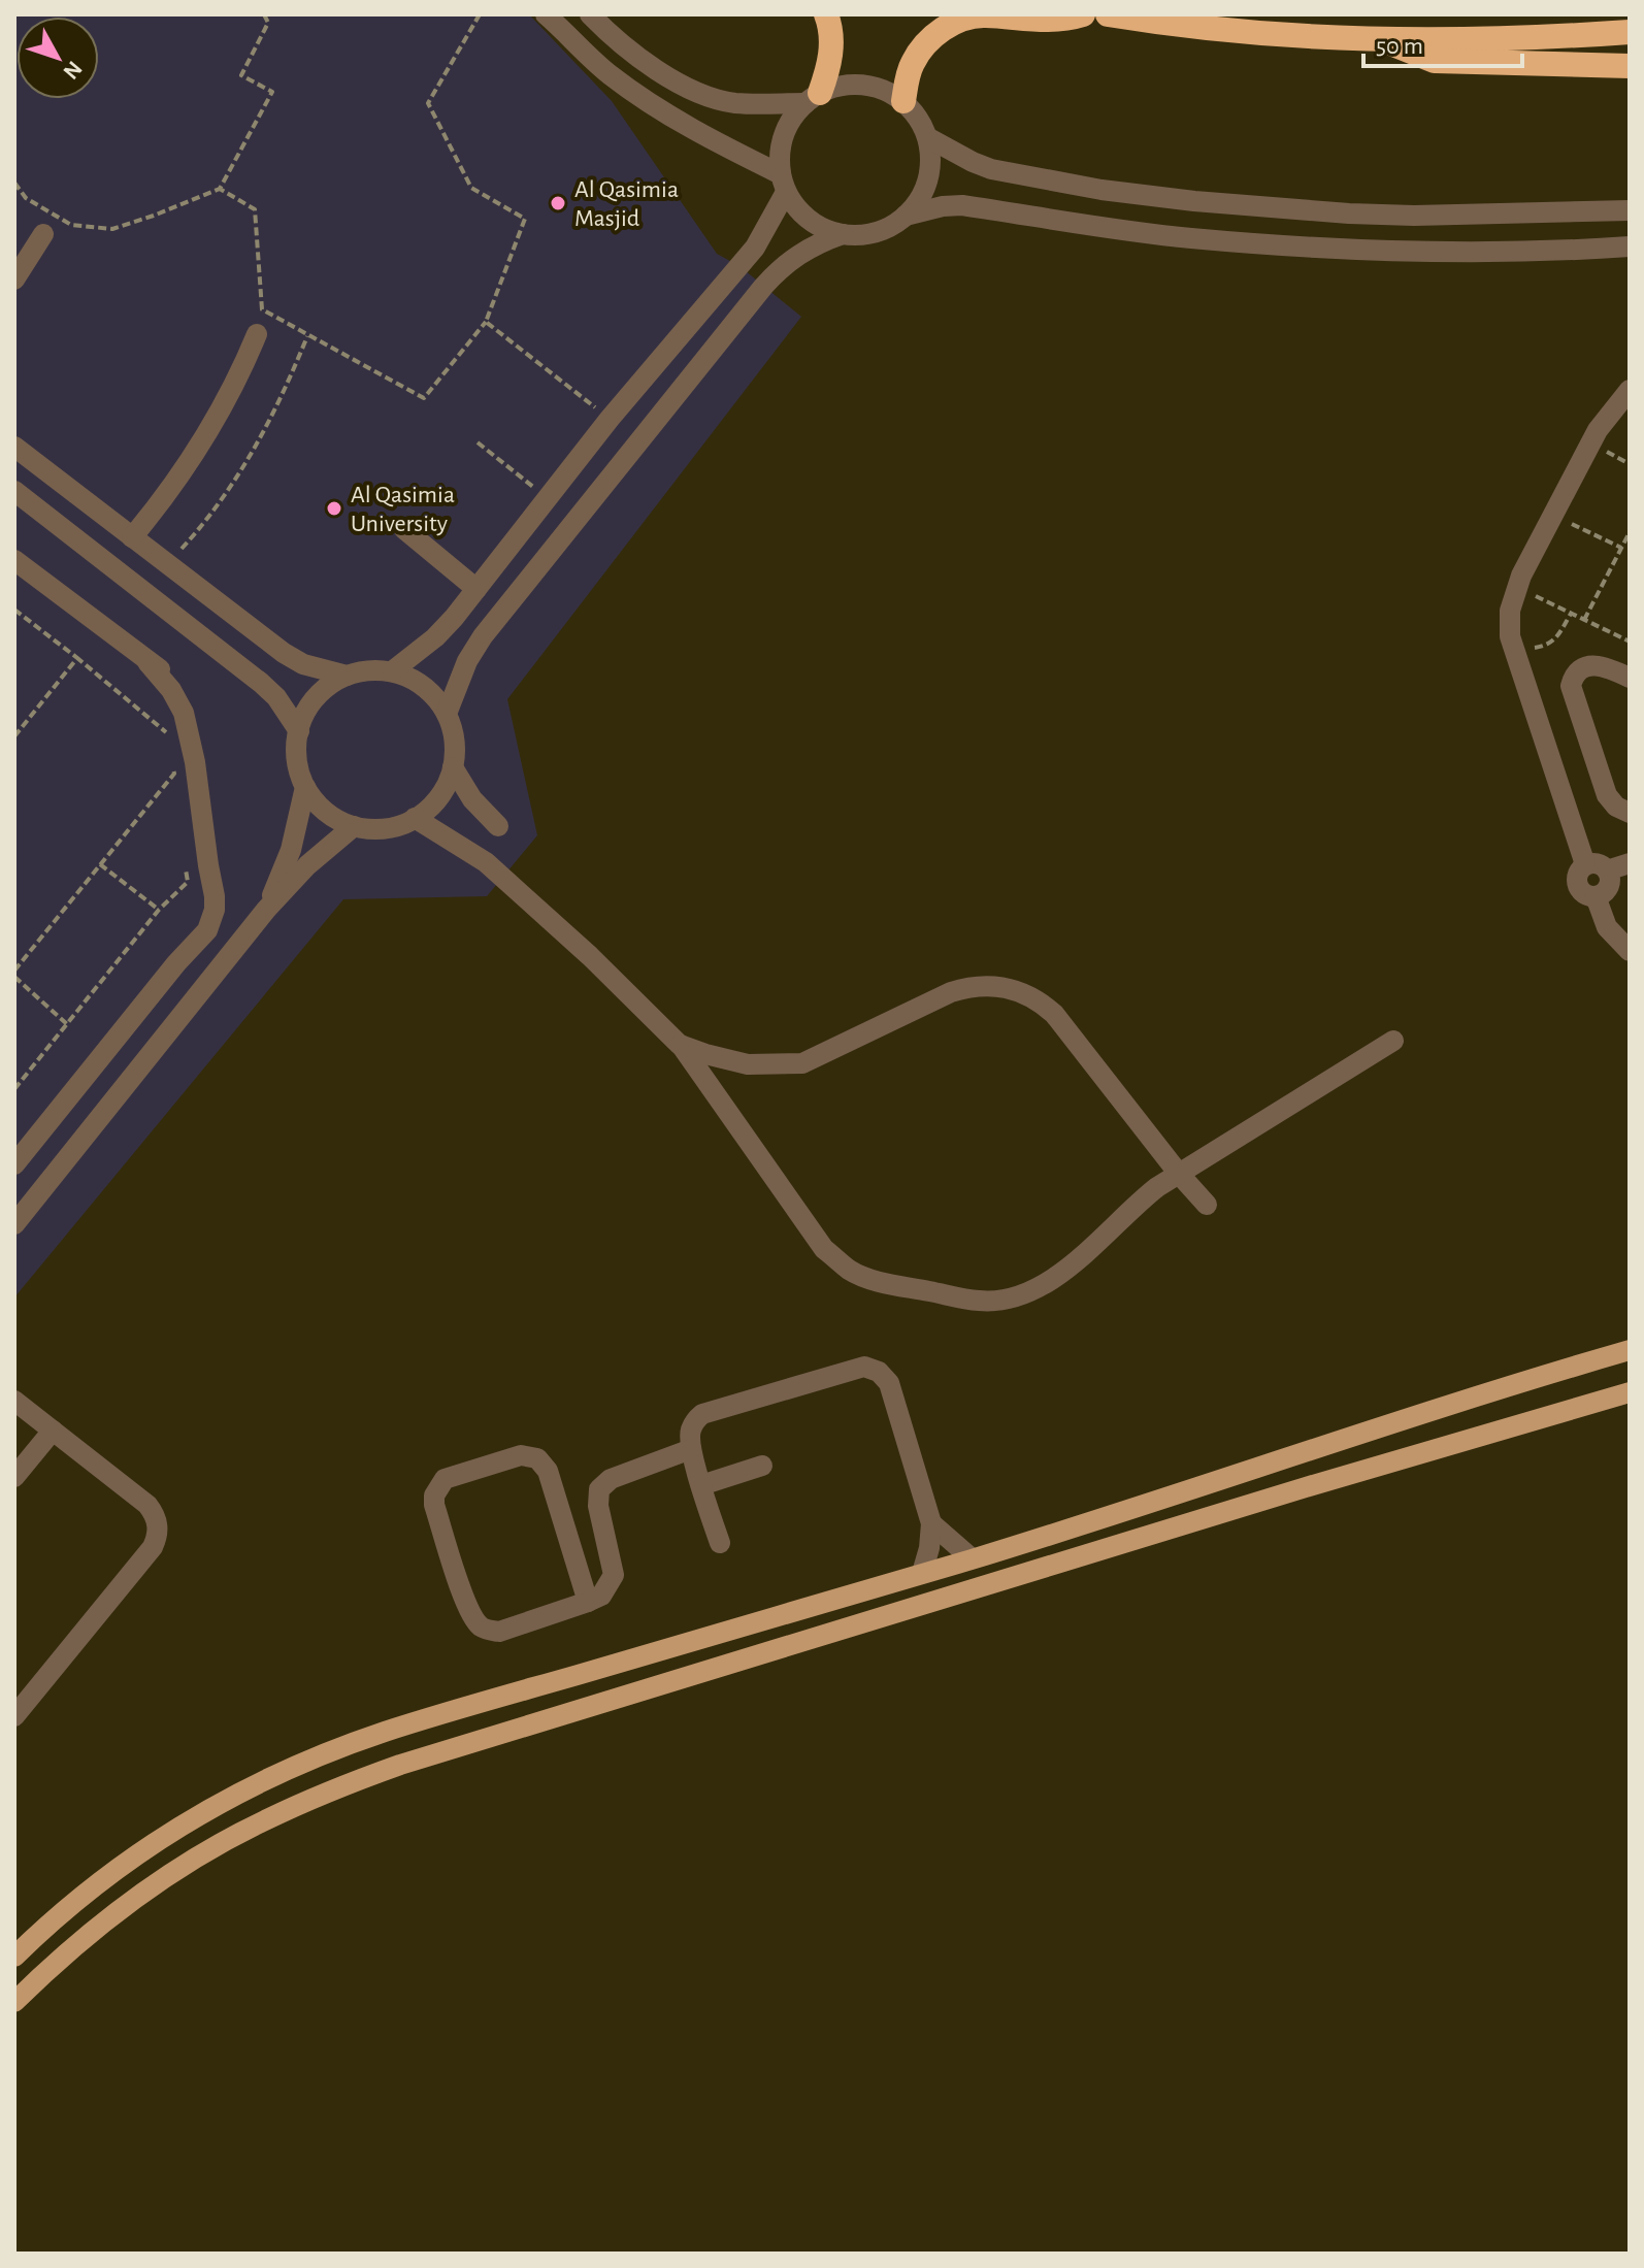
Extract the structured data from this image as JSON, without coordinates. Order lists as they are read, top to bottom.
{
  "places": ["Al Qasimia Masjid", "Al Qasimia University"],
  "scale_bar": "50 m",
  "north": "bottom right"
}
